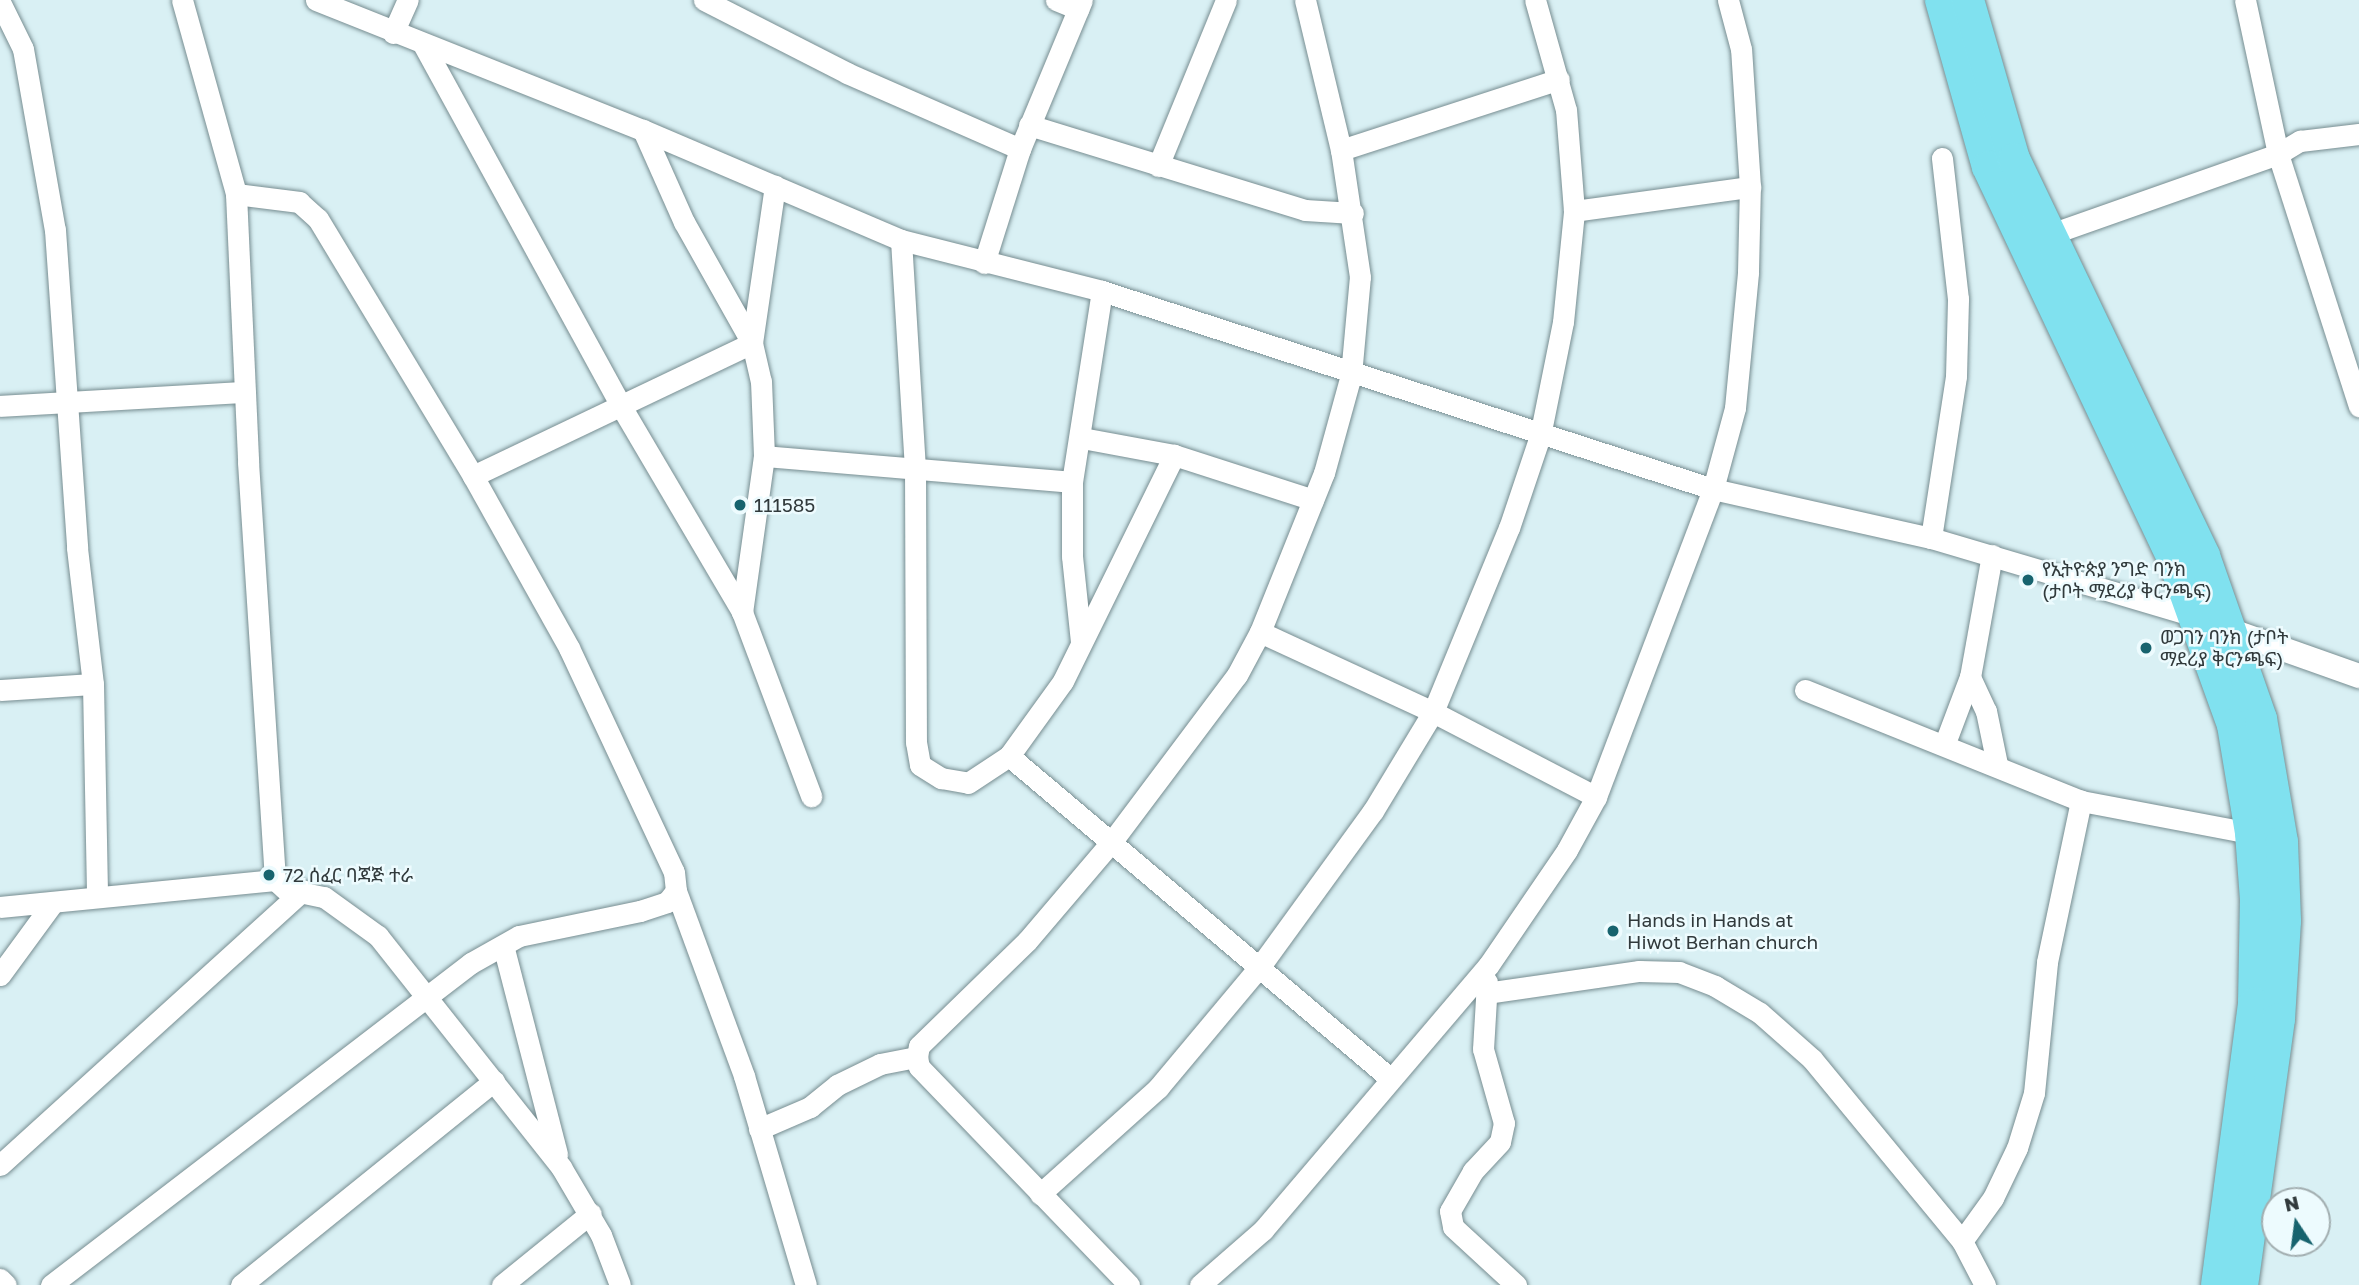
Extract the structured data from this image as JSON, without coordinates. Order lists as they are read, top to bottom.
{
  "places": [
    "111585",
    "የኢትዮጵያ ንግድ ባንክ (ታቦት ማደሪያ ቅርንጫፍ)",
    "ወጋገን ባንክ (ታቦት ማደሪያ ቅርንጫፍ)",
    "72 ሰፈር ባጃጅ ተራ",
    "Hands in Hands at Hiwot Berhan church"
  ],
  "north": "top"
}
